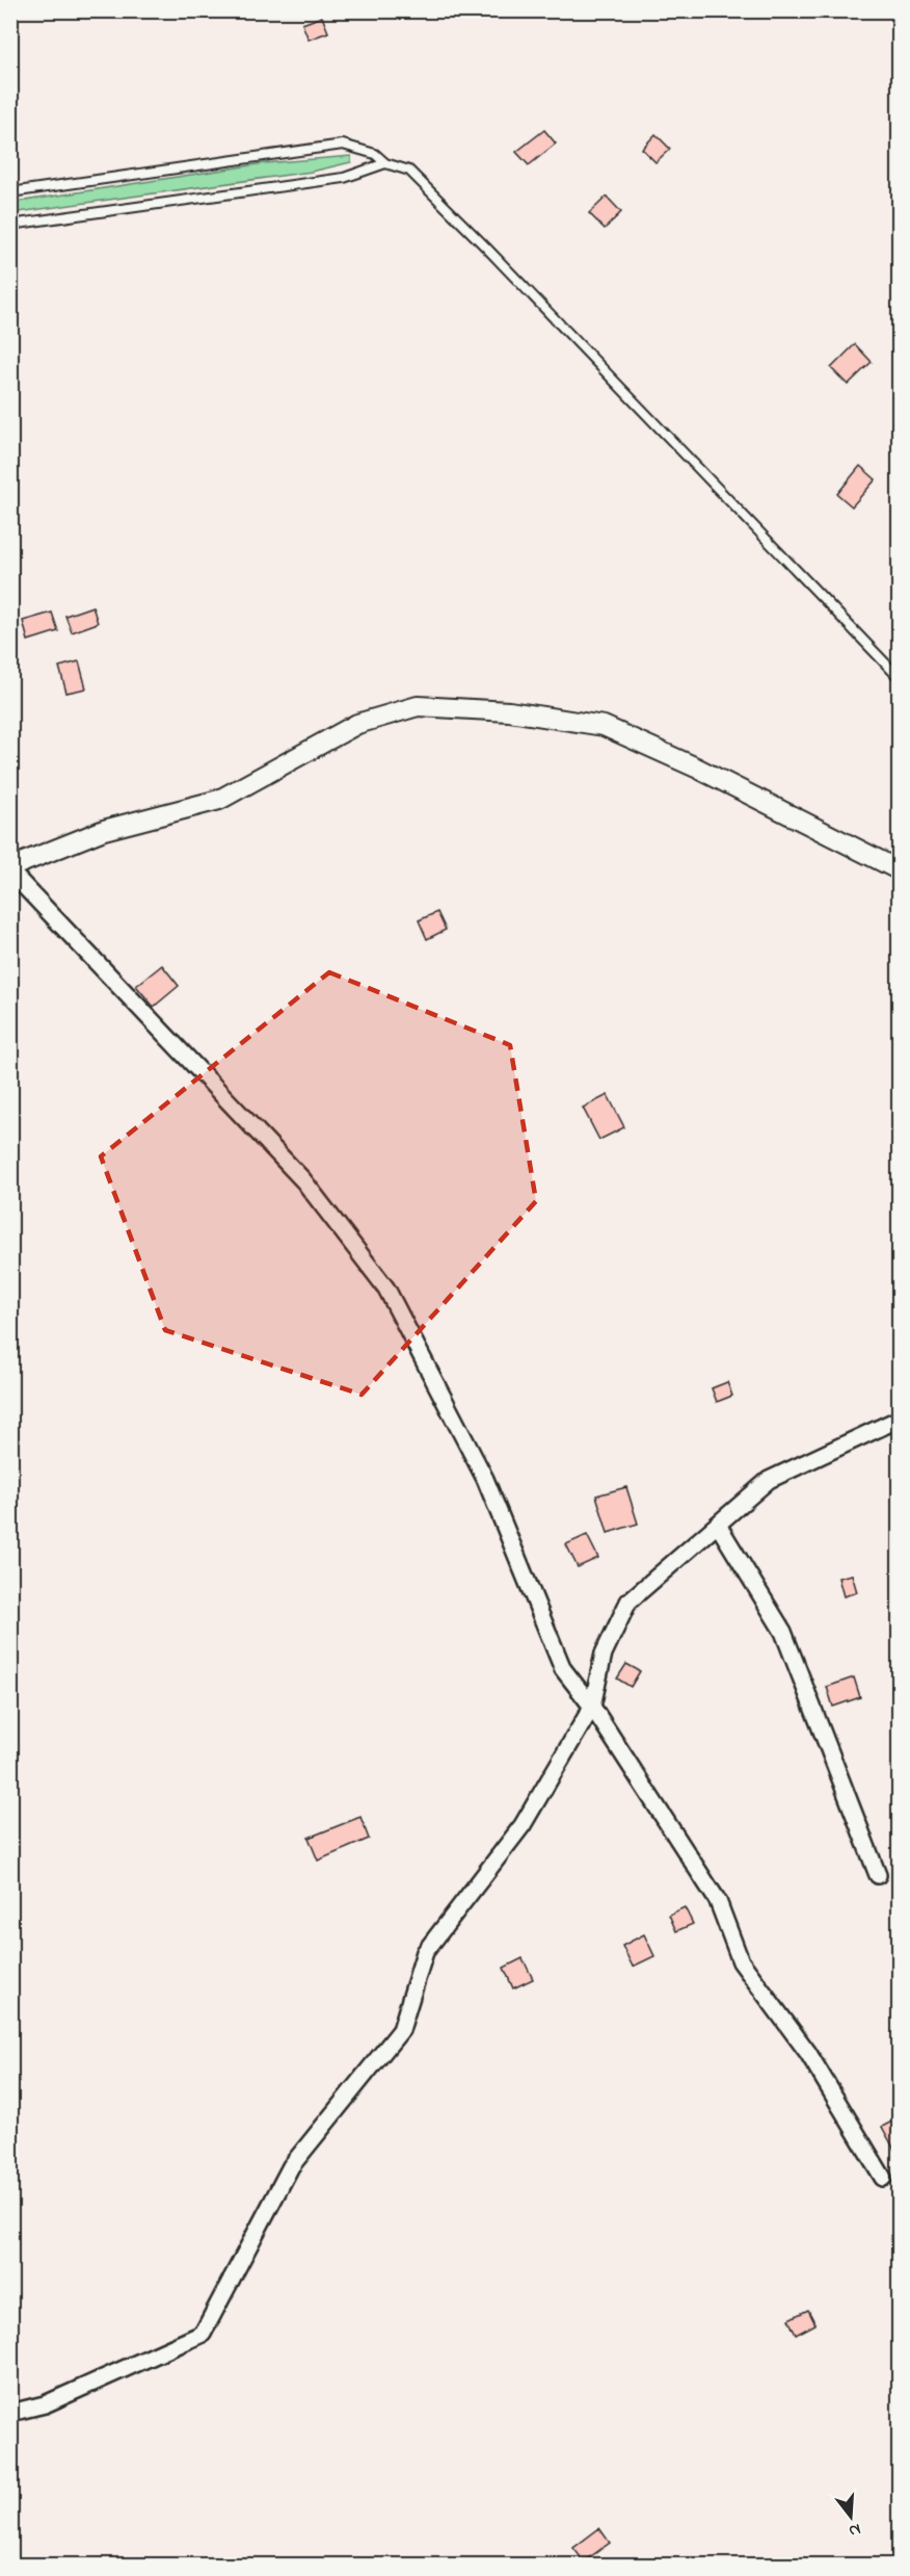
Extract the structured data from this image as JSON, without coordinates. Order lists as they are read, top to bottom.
{
  "north": "bottom"
}
